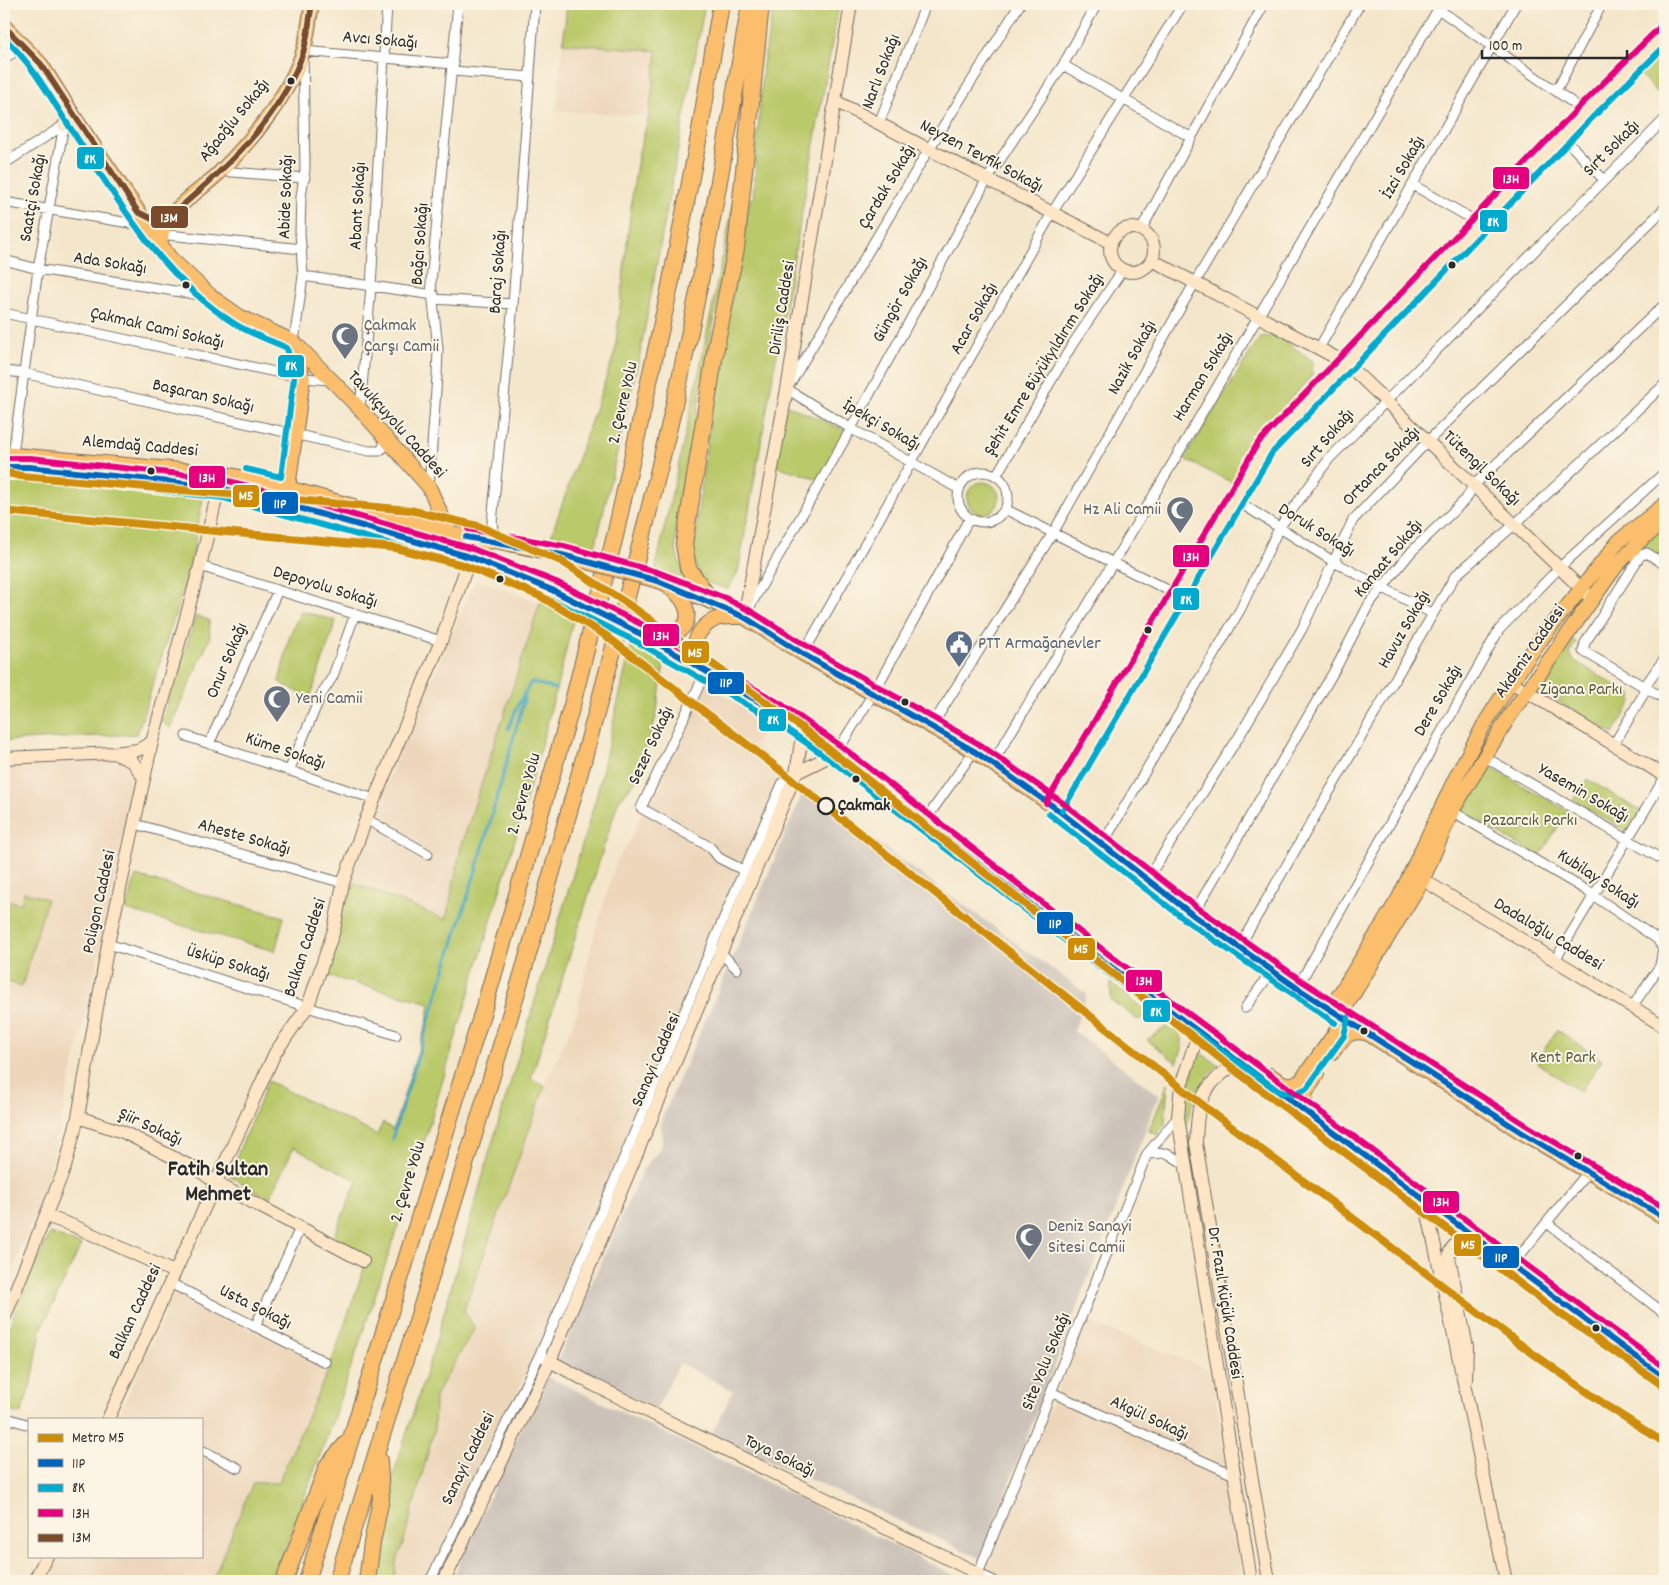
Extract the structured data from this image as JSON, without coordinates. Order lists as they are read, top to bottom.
{
  "streets": {
    "highway": ["2. Çevre Yolu"],
    "main road": [
      "Ağaoğlu Sokağı",
      "Tavukçuyolu Caddesi",
      "Alemdağ Caddesi",
      "Akdeniz Caddesi"
    ],
    "street": [
      "Avcı Sokağı",
      "Narlı Sokağı",
      "Sırt Sokağı",
      "Neyzen Tevfik Sokağı",
      "İzci Sokağı",
      "Çardak Sokağı",
      "Abide Sokağı",
      "Saatçi Sokağı",
      "Abant Sokağı",
      "Bağcı Sokağı",
      "Ada Sokağı",
      "Baraj Sokağı",
      "Güngör Sokağı",
      "Diriliş Caddesi",
      "Acar Sokağı",
      "Çakmak Cami Sokağı",
      "Nazik Sokağı",
      "Şehit Emre Büyükyıldırım Sokağı",
      "Harman Sokağı",
      "Başaran Sokağı",
      "İpekçi Sokağı",
      "Ortanca Sokağı",
      "Tütengil Sokağı",
      "Doruk Sokağı",
      "Kanaat Sokağı",
      "Depoyolu Sokağı",
      "Havuz Sokağı",
      "Onur Sokağı",
      "Dere Sokağı",
      "Sezer Sokağı",
      "Küme Sokağı",
      "Yasemin Sokağı",
      "Aheste Sokağı",
      "Kubilay Sokağı",
      "Poligon Caddesi",
      "Dadaloğlu Caddesi",
      "Balkan Caddesi",
      "Üsküp Sokağı",
      "Sanayi Caddesi",
      "Şiir Sokağı",
      "Dr. Fazıl Küçük Caddesi",
      "Usta Sokağı",
      "Site Yolu Sokağı",
      "Akgül Sokağı",
      "Toya Sokağı"
    ]
  },
  "crossings": [
    ["Avcı Sokağı", "Ağaoğlu Sokağı"],
    ["Avcı Sokağı", "Abide Sokağı"],
    ["Avcı Sokağı", "Abant Sokağı"],
    ["Avcı Sokağı", "Bağcı Sokağı"],
    ["Avcı Sokağı", "Baraj Sokağı"],
    ["Narlı Sokağı", "Neyzen Tevfik Sokağı"],
    ["Ağaoğlu Sokağı", "Abide Sokağı"],
    ["Ağaoğlu Sokağı", "Tavukçuyolu Caddesi"],
    ["Sırt Sokağı", "Alemdağ Caddesi"],
    ["Sırt Sokağı", "Tütengil Sokağı"],
    ["Sırt Sokağı", "Doruk Sokağı"],
    ["Neyzen Tevfik Sokağı", "Çardak Sokağı"],
    ["Neyzen Tevfik Sokağı", "Güngör Sokağı"],
    ["Neyzen Tevfik Sokağı", "Diriliş Caddesi"],
    ["Neyzen Tevfik Sokağı", "Acar Sokağı"],
    ["Neyzen Tevfik Sokağı", "Şehit Emre Büyükyıldırım Sokağı"],
    ["Çardak Sokağı", "Diriliş Caddesi"],
    ["Çardak Sokağı", "İpekçi Sokağı"],
    ["Abide Sokağı", "Tavukçuyolu Caddesi"],
    ["Saatçi Sokağı", "Ada Sokağı"],
    ["Saatçi Sokağı", "Çakmak Cami Sokağı"],
    ["Saatçi Sokağı", "Başaran Sokağı"],
    ["Saatçi Sokağı", "Tavukçuyolu Caddesi"],
    ["Saatçi Sokağı", "Alemdağ Caddesi"],
    ["Abant Sokağı", "Tavukçuyolu Caddesi"],
    ["Bağcı Sokağı", "Tavukçuyolu Caddesi"],
    ["Ada Sokağı", "Tavukçuyolu Caddesi"],
    ["Baraj Sokağı", "Alemdağ Caddesi"],
    ["Güngör Sokağı", "Diriliş Caddesi"],
    ["Güngör Sokağı", "İpekçi Sokağı"],
    ["Güngör Sokağı", "Alemdağ Caddesi"],
    ["Diriliş Caddesi", "İpekçi Sokağı"],
    ["Diriliş Caddesi", "Alemdağ Caddesi"],
    ["Acar Sokağı", "İpekçi Sokağı"],
    ["Acar Sokağı", "Alemdağ Caddesi"],
    ["Çakmak Cami Sokağı", "Tavukçuyolu Caddesi"],
    ["Nazik Sokağı", "Alemdağ Caddesi"],
    ["Şehit Emre Büyükyıldırım Sokağı", "İpekçi Sokağı"],
    ["Harman Sokağı", "Alemdağ Caddesi"],
    ["Başaran Sokağı", "Tavukçuyolu Caddesi"],
    ["Tavukçuyolu Caddesi", "Alemdağ Caddesi"],
    ["Alemdağ Caddesi", "Ortanca Sokağı"],
    ["Alemdağ Caddesi", "Kanaat Sokağı"],
    ["Alemdağ Caddesi", "Havuz Sokağı"],
    ["Alemdağ Caddesi", "Akdeniz Caddesi"],
    ["Alemdağ Caddesi", "Dere Sokağı"],
    ["Alemdağ Caddesi", "Poligon Caddesi"],
    ["Alemdağ Caddesi", "Balkan Caddesi"],
    ["Ortanca Sokağı", "Tütengil Sokağı"],
    ["Ortanca Sokağı", "Doruk Sokağı"],
    ["Tütengil Sokağı", "Kanaat Sokağı"],
    ["Tütengil Sokağı", "Havuz Sokağı"],
    ["Tütengil Sokağı", "Akdeniz Caddesi"],
    ["Tütengil Sokağı", "Dere Sokağı"],
    ["Doruk Sokağı", "Kanaat Sokağı"],
    ["Doruk Sokağı", "Havuz Sokağı"],
    ["Depoyolu Sokağı", "Onur Sokağı"],
    ["Depoyolu Sokağı", "Poligon Caddesi"],
    ["Depoyolu Sokağı", "Balkan Caddesi"],
    ["Akdeniz Caddesi", "Yasemin Sokağı"],
    ["Akdeniz Caddesi", "Kubilay Sokağı"],
    ["Akdeniz Caddesi", "Dadaloğlu Caddesi"],
    ["Onur Sokağı", "Küme Sokağı"],
    ["Sezer Sokağı", "Sanayi Caddesi"],
    ["Küme Sokağı", "Balkan Caddesi"],
    ["Aheste Sokağı", "Poligon Caddesi"],
    ["Aheste Sokağı", "Balkan Caddesi"],
    ["Kubilay Sokağı", "Dadaloğlu Caddesi"],
    ["Poligon Caddesi", "Üsküp Sokağı"],
    ["Poligon Caddesi", "Şiir Sokağı"],
    ["Balkan Caddesi", "Üsküp Sokağı"],
    ["Balkan Caddesi", "Şiir Sokağı"],
    ["Balkan Caddesi", "Usta Sokağı"],
    ["Sanayi Caddesi", "Toya Sokağı"],
    ["Dr. Fazıl Küçük Caddesi", "Site Yolu Sokağı"],
    ["Dr. Fazıl Küçük Caddesi", "Akgül Sokağı"],
    ["Site Yolu Sokağı", "Akgül Sokağı"],
    ["Site Yolu Sokağı", "Toya Sokağı"]
  ],
  "districts": ["Fatih Sultan Mehmet"],
  "parks": ["Zigana Parkı", "Pazarcık Parkı", "Kent Park"],
  "places": {
    "mosque": [
      "Çakmak Çarşı Camii",
      "Hz Ali Camii",
      "Yeni Camii",
      "Deniz Sanayi Sitesi Camii"
    ],
    "public building": ["PTT Armağanevler"],
    "other": ["Çakmak"]
  },
  "lines": [
    "transit line 13M",
    "transit line 13H",
    "transit line 8K",
    "transit line 11P",
    "metro line M5"
  ],
  "legend": [
    "Metro M5",
    "11P",
    "8K",
    "13H",
    "13M"
  ],
  "scale_bar": "100 m"
}
